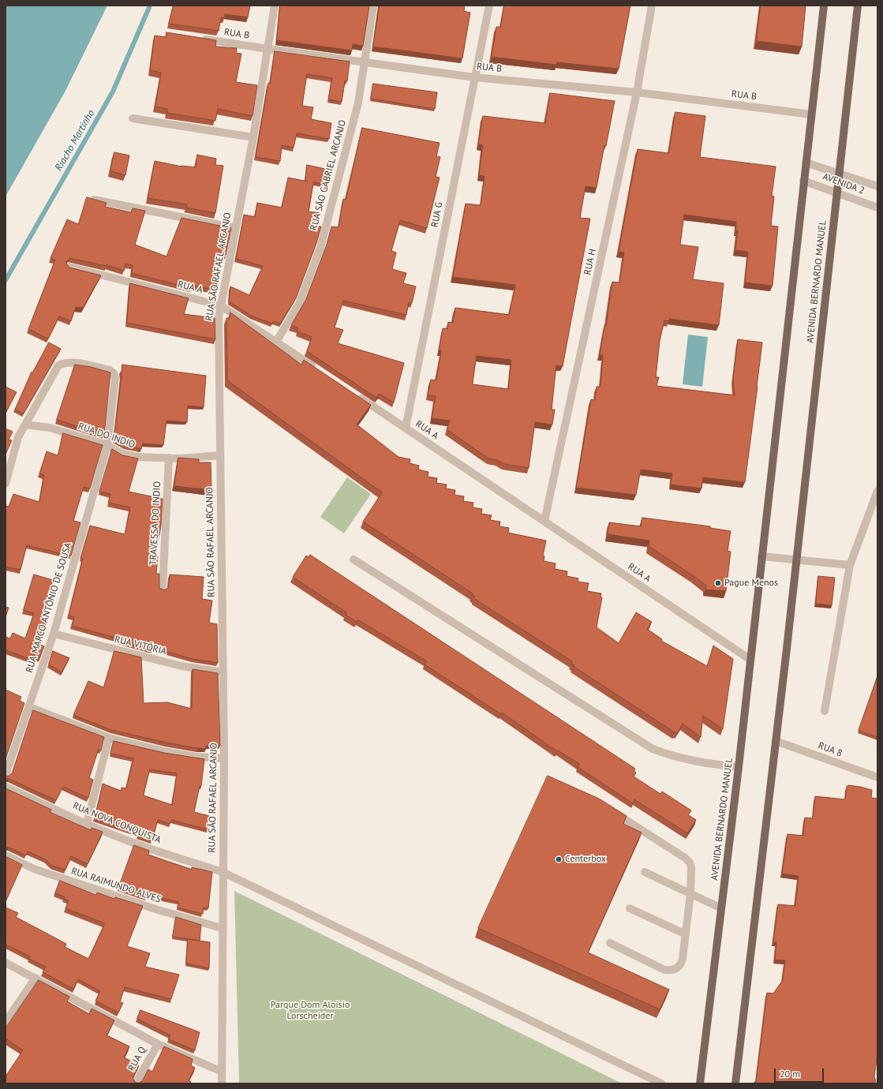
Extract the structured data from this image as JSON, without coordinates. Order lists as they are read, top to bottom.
{
  "streets": {
    "main road": ["AVENIDA BERNARDO MANUEL"],
    "street": [
      "RUA B",
      "RUA SÃO GABRIEL ARCANJO",
      "AVENIDA 2",
      "RUA G",
      "RUA H",
      "RUA SÃO RAFAEL ARCANJO",
      "RUA A",
      "RUA DO INDIO",
      "TRAVESSA DO INDIO",
      "RUA MARCO ANTÔNIO DE SOUSA",
      "RUA VITÓRIA",
      "RUA 8",
      "RUA NOVA CONQUISTA",
      "RUA RAIMUNDO ALVES",
      "RUA Q"
    ]
  },
  "crossings": [
    ["RUA B", "RUA SÃO GABRIEL ARCANJO"],
    ["RUA B", "RUA G"],
    ["RUA B", "RUA H"],
    ["RUA B", "RUA SÃO RAFAEL ARCANJO"],
    ["RUA B", "AVENIDA BERNARDO MANUEL"],
    ["RUA SÃO GABRIEL ARCANJO", "RUA A"],
    ["AVENIDA 2", "AVENIDA BERNARDO MANUEL"],
    ["RUA G", "RUA A"],
    ["RUA H", "RUA A"],
    ["RUA SÃO RAFAEL ARCANJO", "RUA A"],
    ["RUA SÃO RAFAEL ARCANJO", "RUA DO INDIO"],
    ["RUA SÃO RAFAEL ARCANJO", "RUA VITÓRIA"],
    ["RUA SÃO RAFAEL ARCANJO", "RUA NOVA CONQUISTA"],
    ["RUA SÃO RAFAEL ARCANJO", "RUA RAIMUNDO ALVES"],
    ["AVENIDA BERNARDO MANUEL", "RUA A"],
    ["AVENIDA BERNARDO MANUEL", "RUA 8"],
    ["RUA DO INDIO", "TRAVESSA DO INDIO"],
    ["RUA DO INDIO", "RUA MARCO ANTÔNIO DE SOUSA"],
    ["RUA MARCO ANTÔNIO DE SOUSA", "RUA VITÓRIA"]
  ],
  "water": ["Riacho Martinho"],
  "parks": ["Parque Dom Aloísio Lorscheider"],
  "places": ["Pague Menos", "Centerbox"],
  "scale_bar": "20 m"
}
